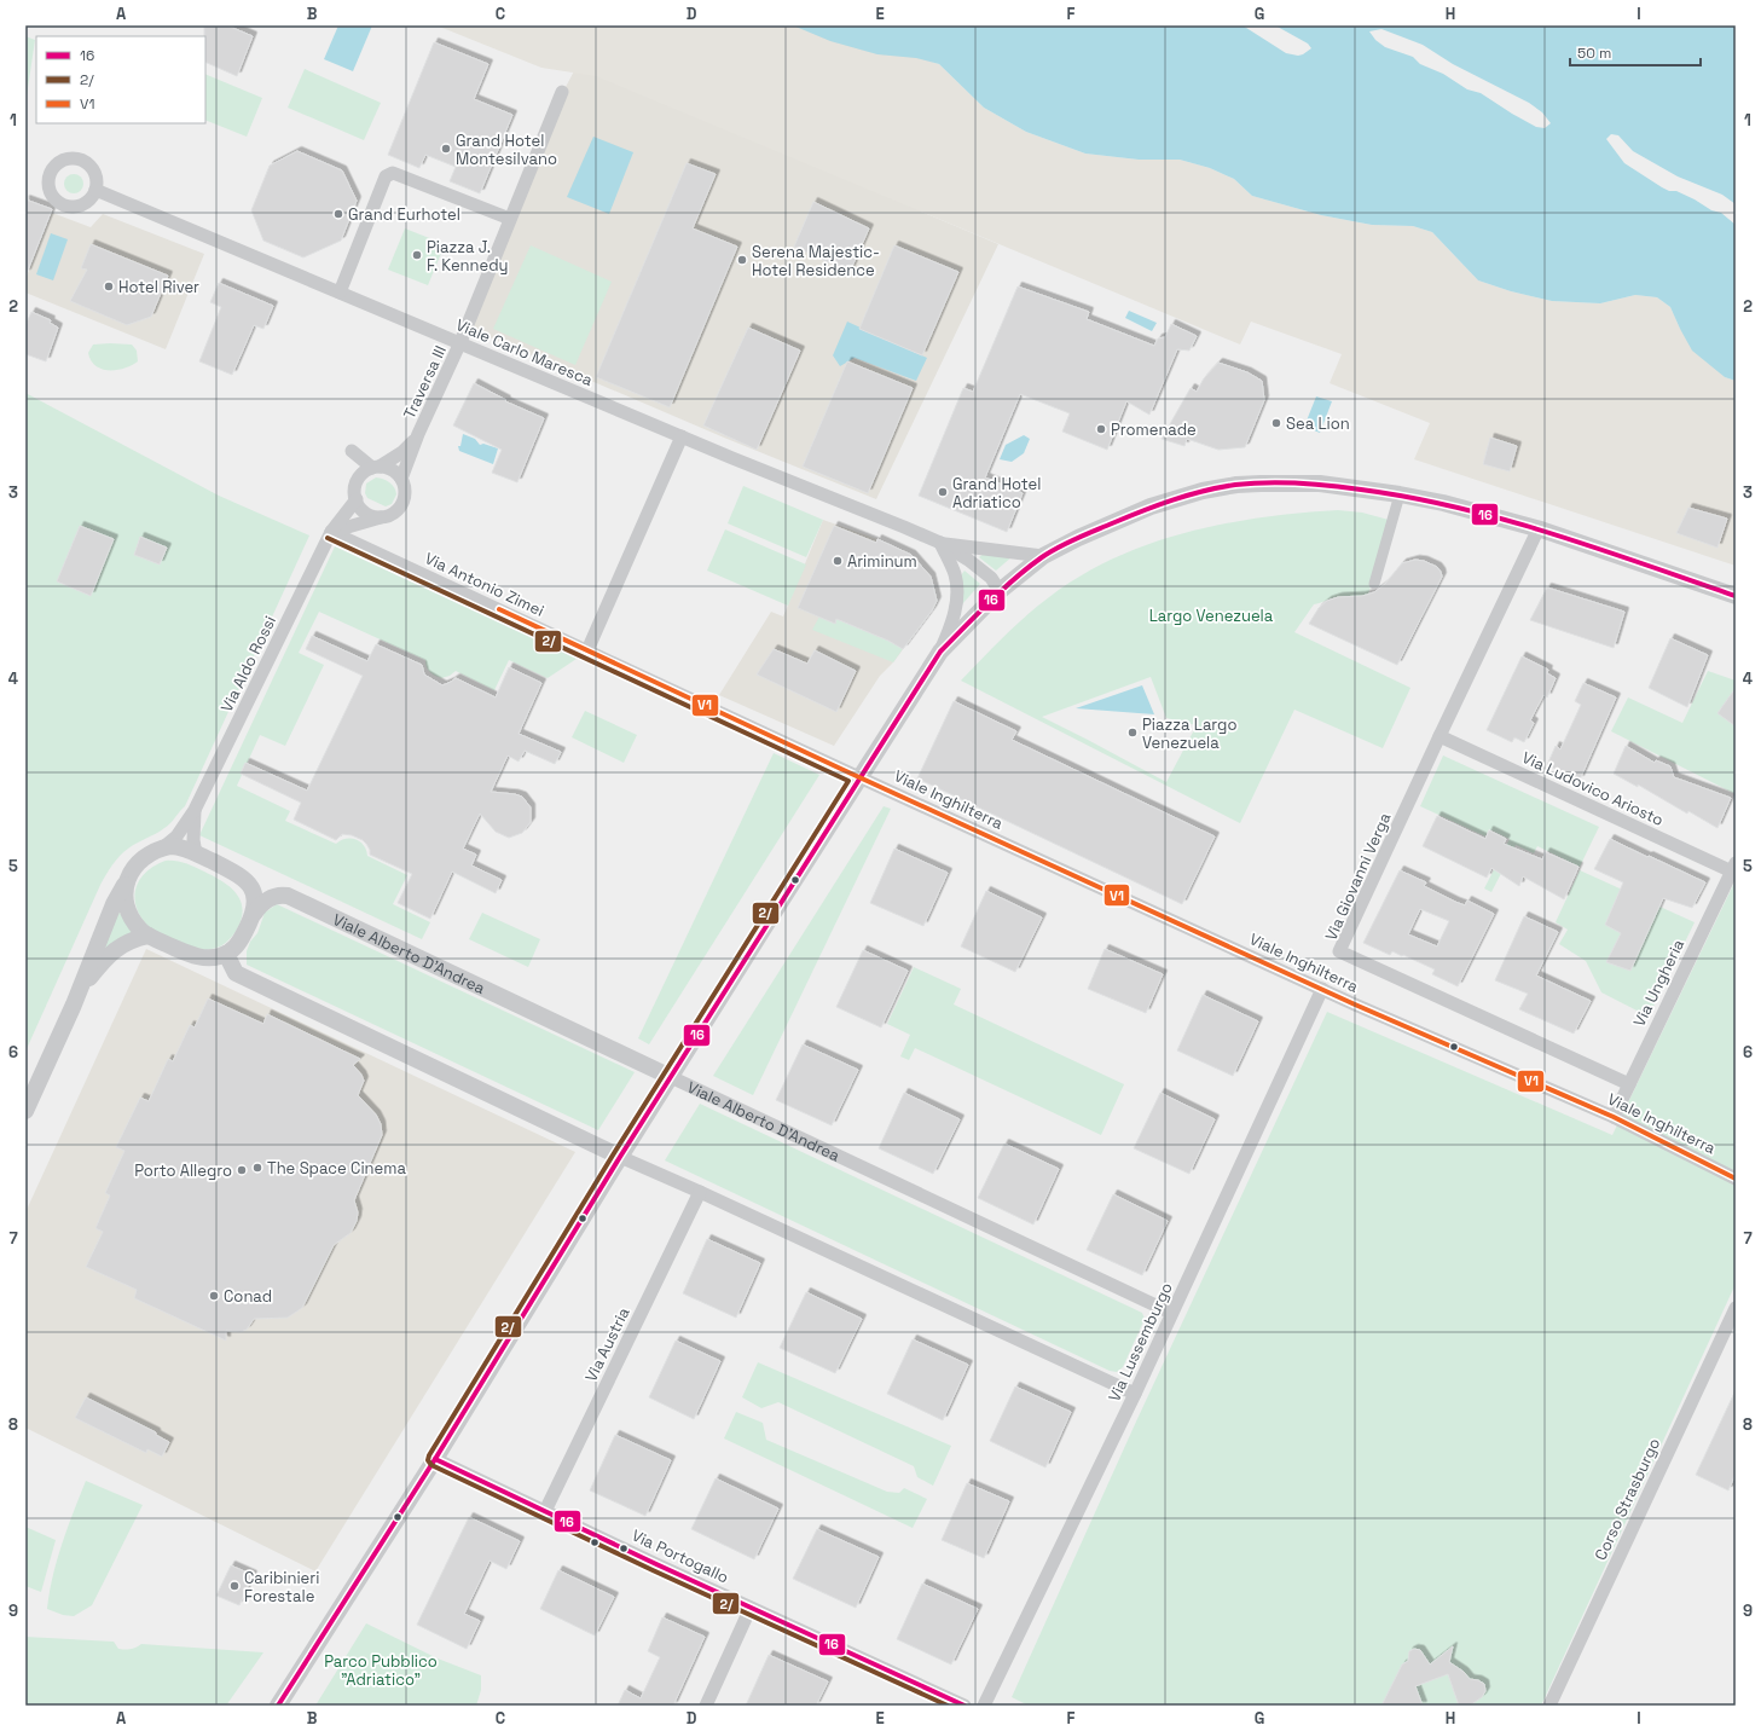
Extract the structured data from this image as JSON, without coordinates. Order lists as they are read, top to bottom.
{
  "streets": {
    "street": [
      "Viale Carlo Maresca",
      "Traversa III",
      "Via Antonio Zimei",
      "Via Aldo Rossi",
      "Via Ludovico Ariosto",
      "Viale Inghilterra",
      "Via Giovanni Verga",
      "Viale Alberto D'Andrea",
      "Via Ungheria",
      "Via Lussemburgo",
      "Via Austria",
      "Corso Strasburgo",
      "Via Portogallo"
    ]
  },
  "crossings": [
    ["Viale Carlo Maresca", "Traversa III"],
    ["Traversa III", "Via Aldo Rossi"],
    ["Via Antonio Zimei", "Via Aldo Rossi"],
    ["Via Antonio Zimei", "Viale Inghilterra"],
    ["Via Aldo Rossi", "Viale Alberto D'Andrea"],
    ["Via Ludovico Ariosto", "Via Giovanni Verga"],
    ["Via Ludovico Ariosto", "Via Ungheria"],
    ["Viale Inghilterra", "Via Ungheria"],
    ["Viale Inghilterra", "Via Lussemburgo"],
    ["Via Giovanni Verga", "Via Ungheria"],
    ["Viale Alberto D'Andrea", "Via Lussemburgo"],
    ["Via Austria", "Via Portogallo"]
  ],
  "parks": ["Largo Venezuela", "Parco Pubblico \"Adriatico\""],
  "places": [
    "Grand Hotel Montesilvano",
    "Grand Eurhotel",
    "Piazza J. F. Kennedy",
    "Serena Majestic- Hotel Residence",
    "Hotel River",
    "Sea Lion",
    "Promenade",
    "Grand Hotel Adriatico",
    "Ariminum",
    "Piazza Largo Venezuela",
    "The Space Cinema",
    "Porto Allegro",
    "Conad",
    "Caribinieri Forestale"
  ],
  "lines": ["transit line 16", "transit line 2/", "transit line V1"],
  "legend": ["16", "2/", "V1"],
  "scale_bar": "50 m",
  "grid": {
    "columns": [
      "A",
      "B",
      "C",
      "D",
      "E",
      "F",
      "G",
      "H",
      "I"
    ],
    "rows": [
      "1",
      "2",
      "3",
      "4",
      "5",
      "6",
      "7",
      "8",
      "9"
    ]
  }
}
